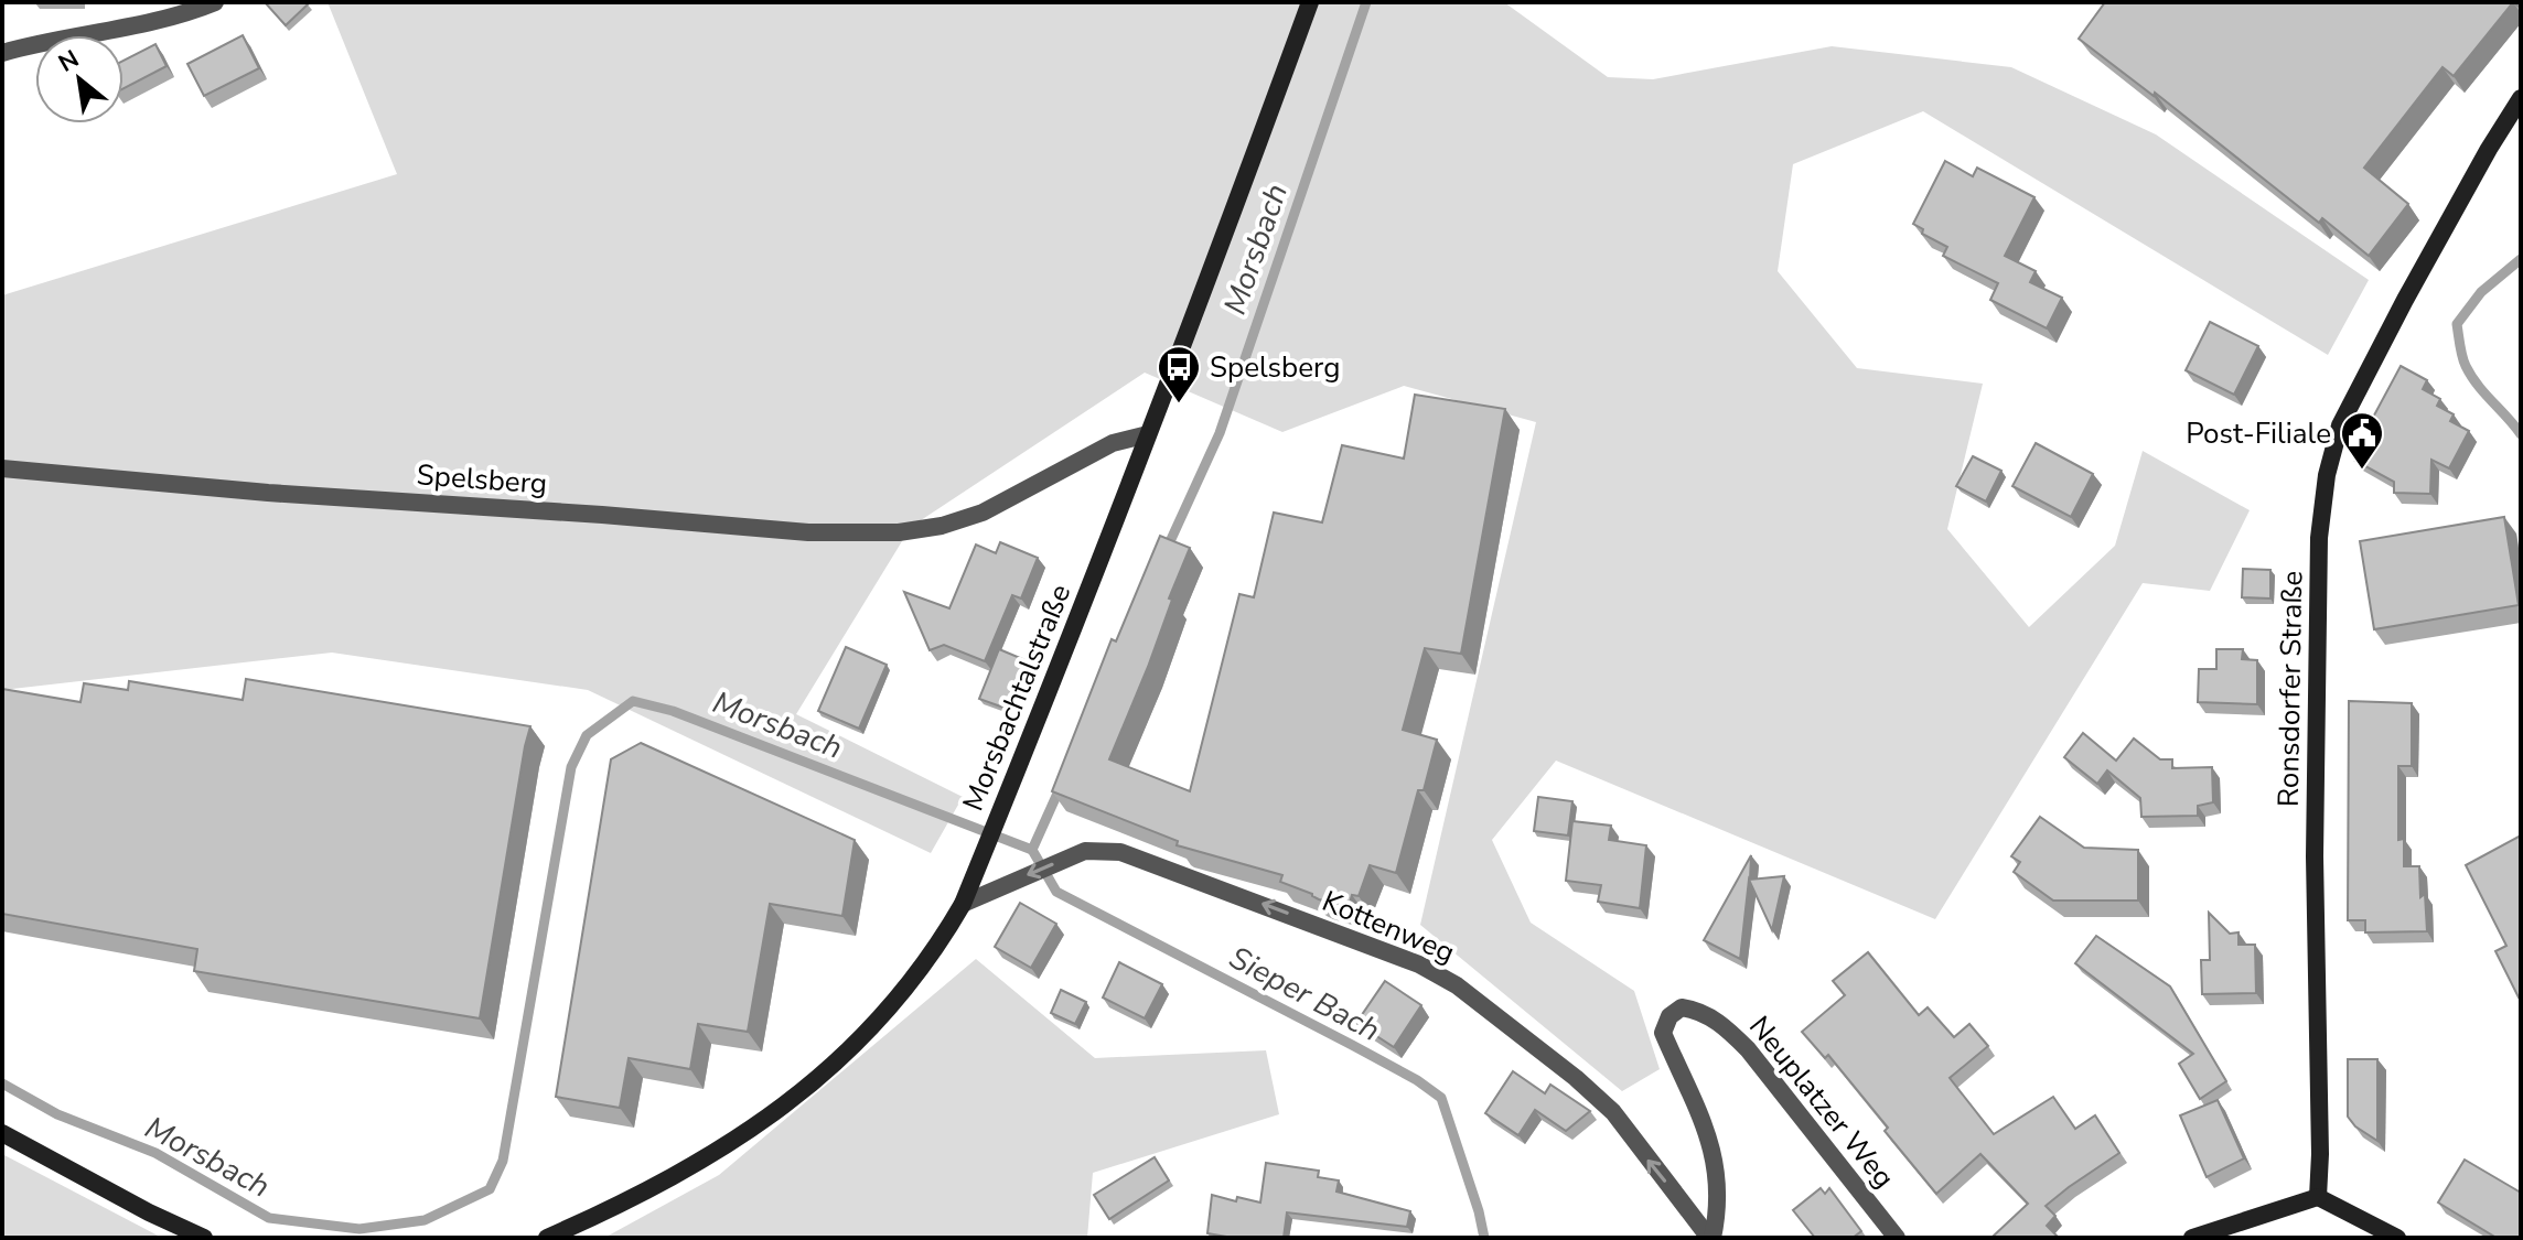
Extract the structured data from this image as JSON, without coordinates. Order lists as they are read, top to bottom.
{
  "streets": {
    "main road": ["Ronsdorfer Straße", "Morsbachtalstraße"],
    "street": ["Spelsberg", "Kottenweg", "Neuplatzer Weg"]
  },
  "crossings": [
    ["Spelsberg", "Morsbachtalstraße"],
    ["Morsbachtalstraße", "Kottenweg"],
    ["Kottenweg", "Neuplatzer Weg"]
  ],
  "one_way": ["Kottenweg"],
  "water": ["Morsbach", "Sieper Bach"],
  "places": {
    "bus stop": ["Spelsberg"],
    "public building": ["Post-Filiale"]
  },
  "north": "top left"
}
